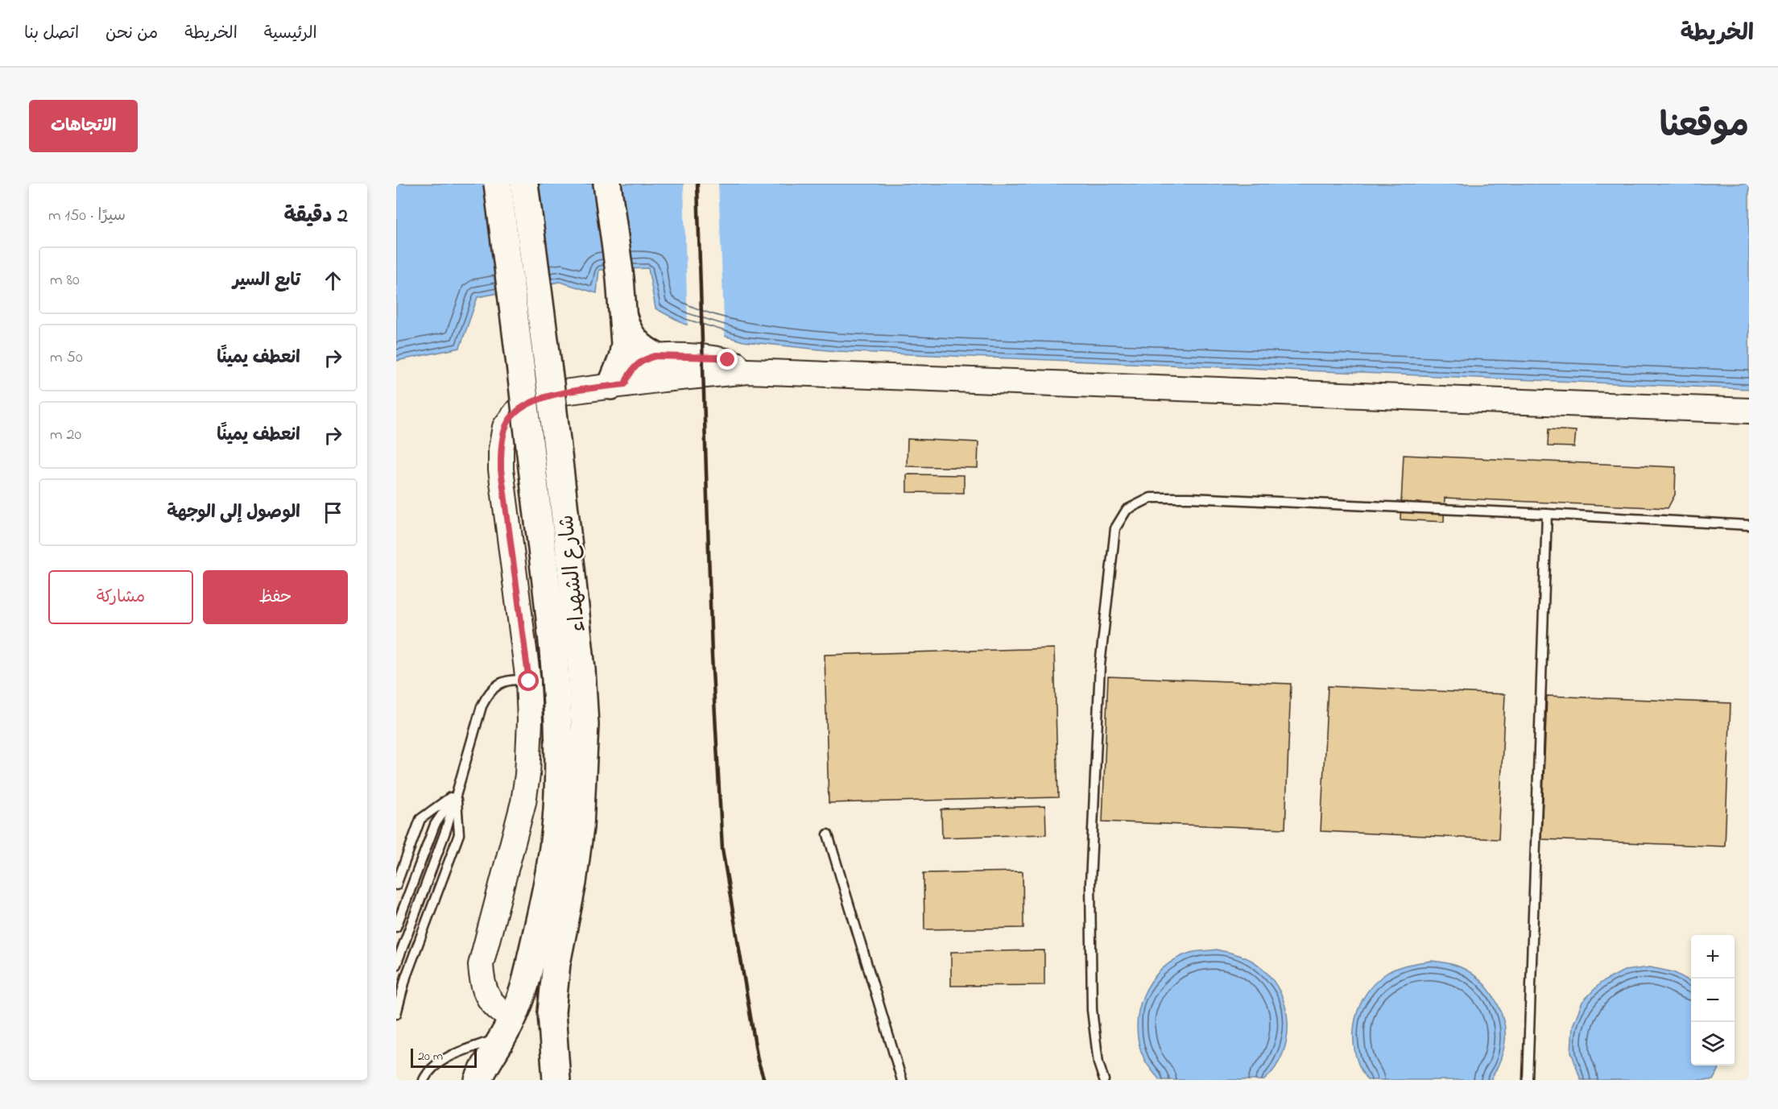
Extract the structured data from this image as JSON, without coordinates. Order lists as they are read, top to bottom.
{
  "streets": {
    "highway": ["شارع الشهداء"]
  },
  "scale_bar": "20 m",
  "page": {
    "header": "الخريطة",
    "nav": [
      "الرئيسية",
      "الخريطة",
      "من نحن",
      "اتصل بنا"
    ],
    "title": "موقعنا",
    "buttons": [
      "الاتجاهات",
      ["حفظ", "مشاركة"]
    ],
    "heading": ["2 دقيقة", "سيرًا · 150 m"],
    "list": [
      ["تابع السير", "80 m"],
      ["انعطف يمينًا", "50 m"],
      ["انعطف يمينًا", "20 m"],
      "الوصول إلى الوجهة"
    ],
    "map_buttons": ["+", "−"],
    "scale": "20 m"
  }
}
